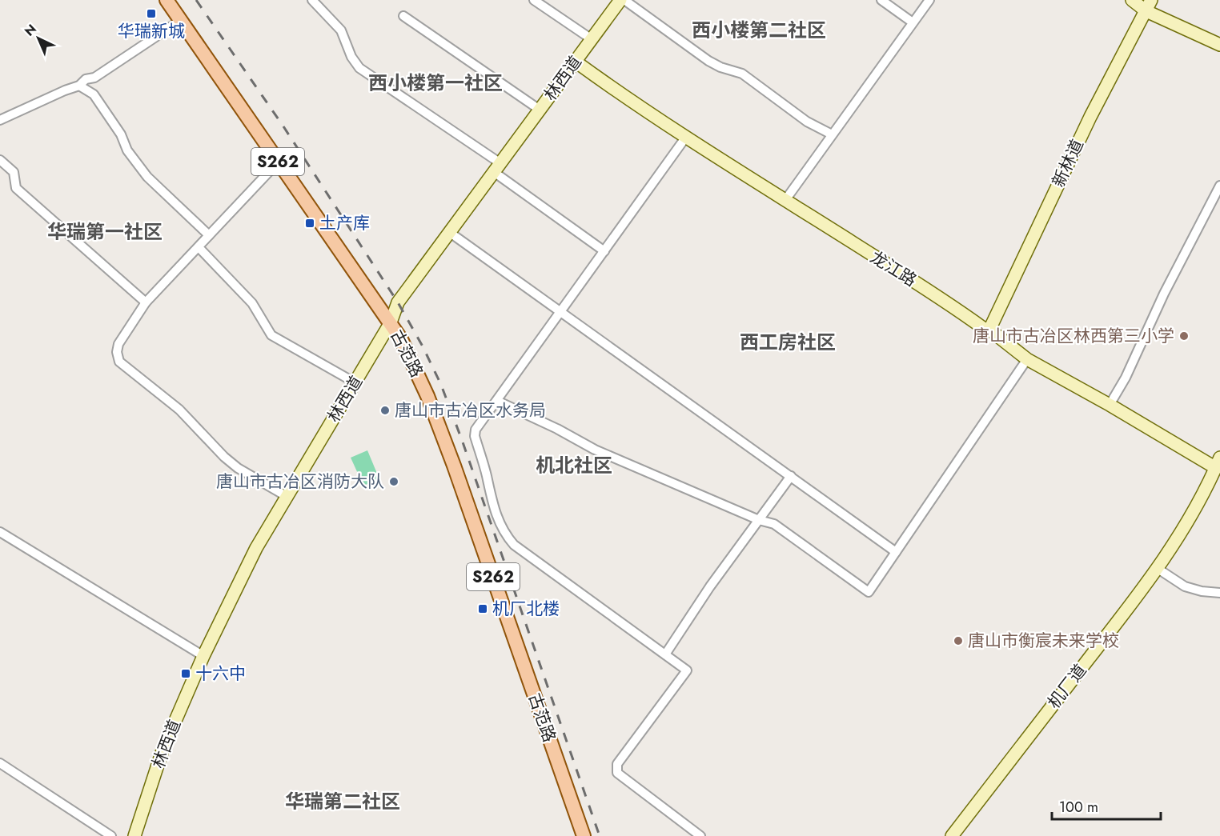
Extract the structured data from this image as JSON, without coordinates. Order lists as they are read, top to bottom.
{
  "streets": {
    "main road": ["S262", "古范路"],
    "street": [
      "林西道",
      "新林道",
      "龙江路",
      "机厂道"
    ]
  },
  "crossings": [
    ["林西道", "龙江路"],
    ["林西道", "古范路"],
    ["新林道", "龙江路"],
    ["龙江路", "机厂道"]
  ],
  "districts": [
    "西小楼第二社区",
    "西小楼第一社区",
    "华瑞第一社区",
    "西工房社区",
    "机北社区",
    "华瑞第二社区"
  ],
  "places": {
    "transit": [
      "华瑞新城",
      "土产库",
      "机厂北楼",
      "十六中"
    ],
    "other": [
      "唐山市古冶区林西第三小学",
      "唐山市古冶区水务局",
      "唐山市古冶区消防大队",
      "唐山市衡宸未来学校"
    ]
  },
  "scale_bar": "100 m",
  "north": "top left"
}
